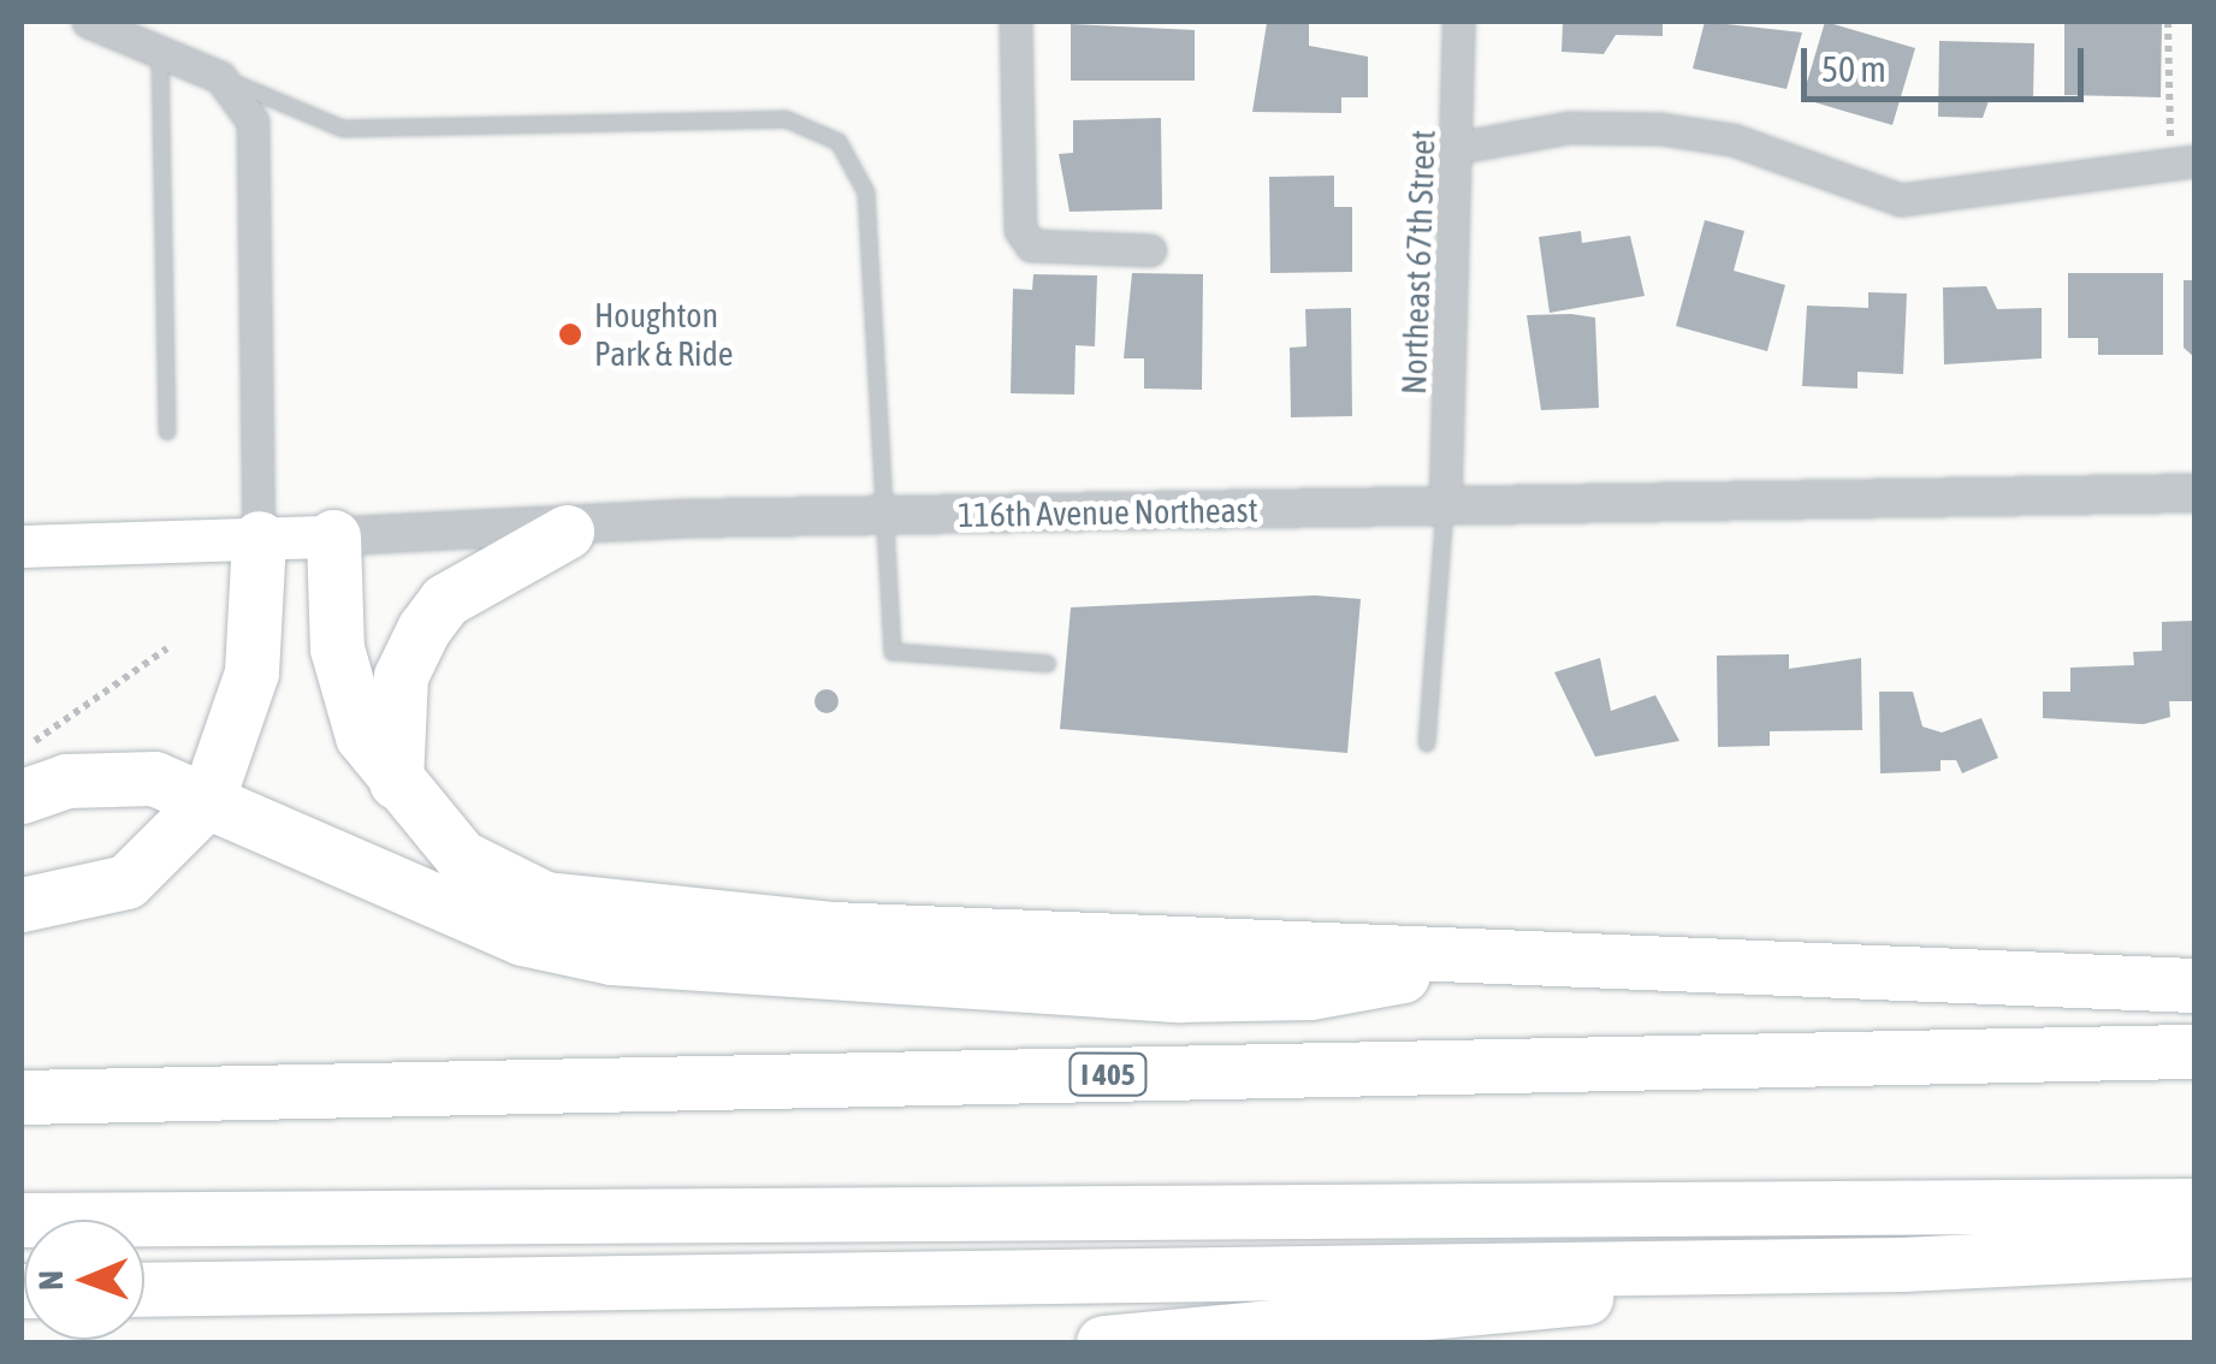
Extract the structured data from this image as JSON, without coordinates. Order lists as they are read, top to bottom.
{
  "streets": {
    "highway": ["I 405"],
    "main road": ["116th Avenue Northeast"],
    "street": ["Northeast 67th Street"]
  },
  "crossings": [
    ["Northeast 67th Street", "116th Avenue Northeast"]
  ],
  "places": ["Houghton Park & Ride"],
  "scale_bar": "50 m",
  "north": "left"
}
